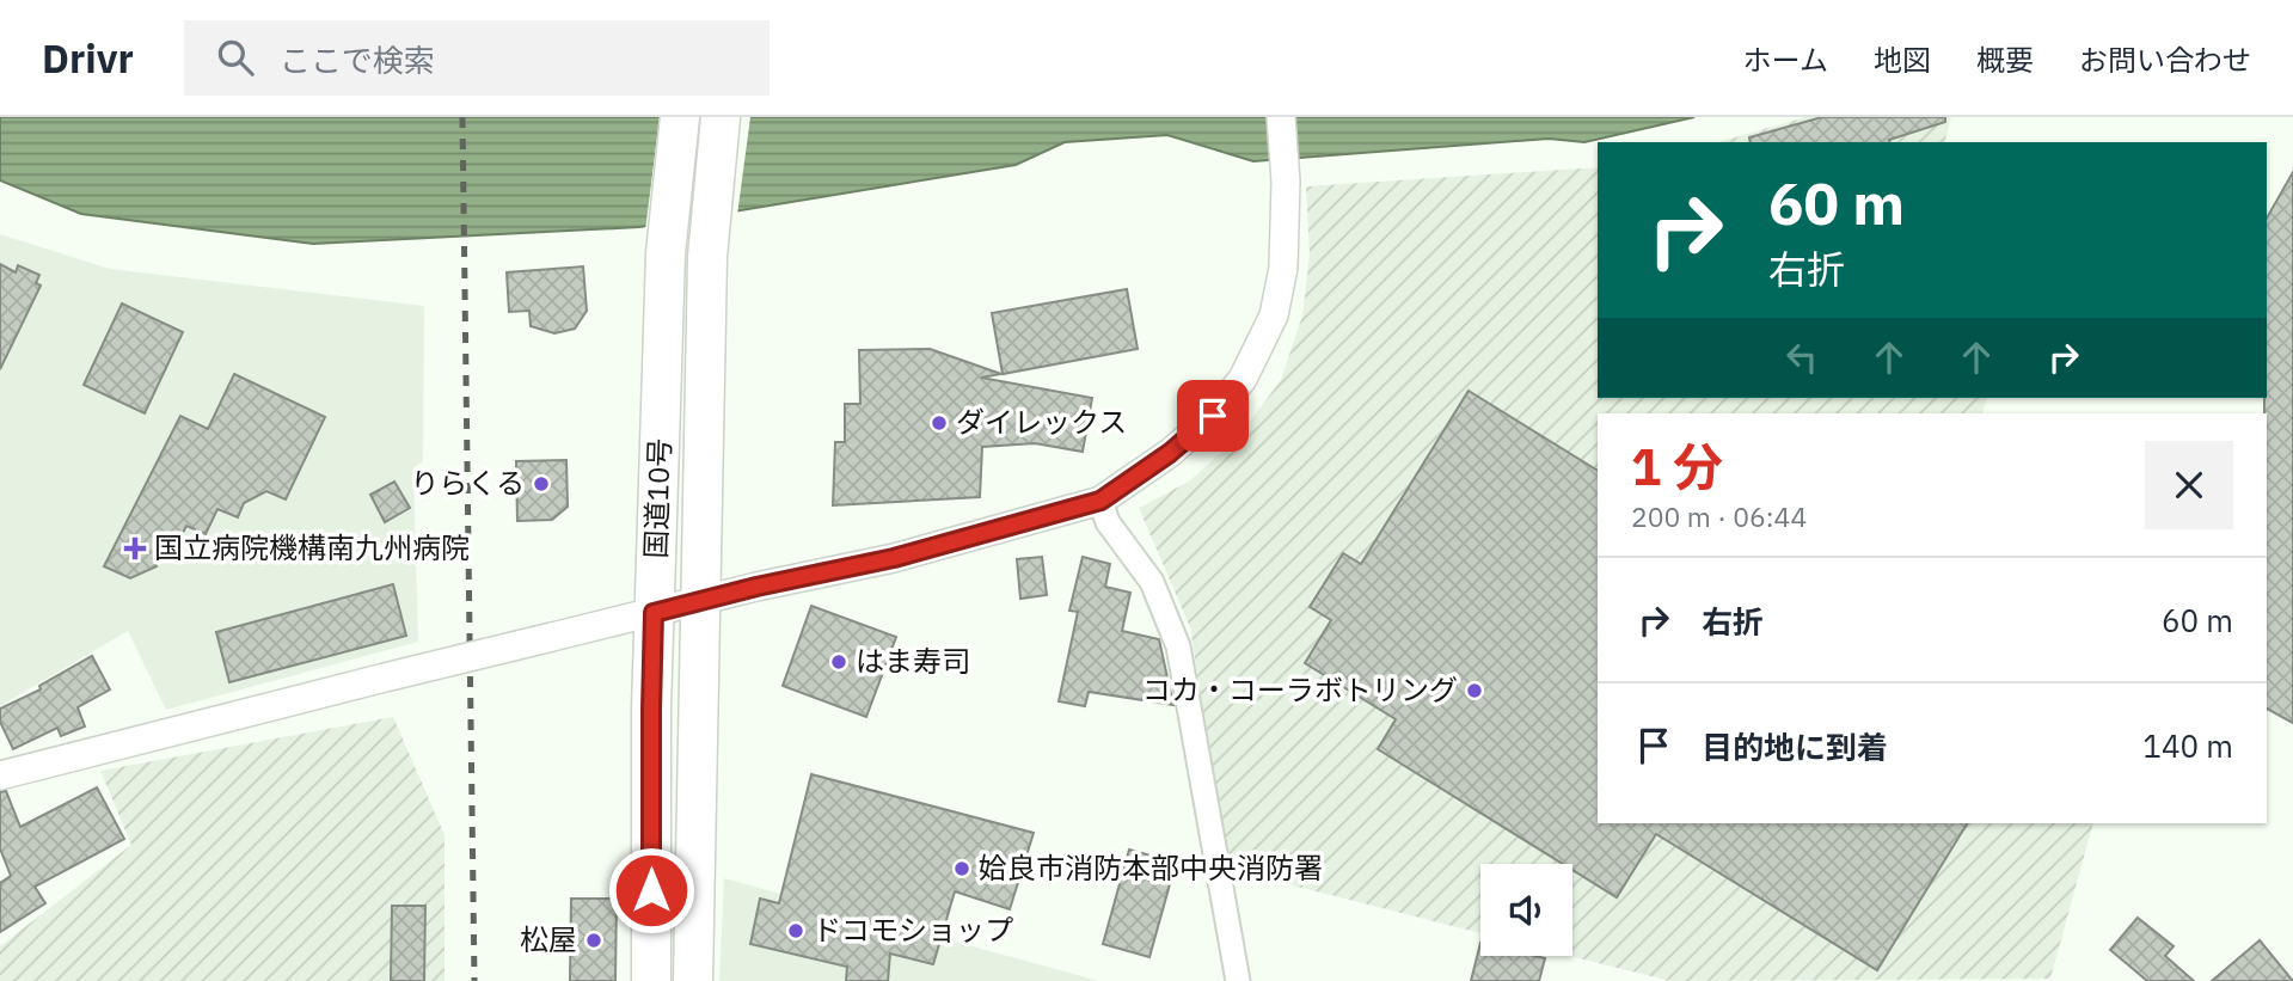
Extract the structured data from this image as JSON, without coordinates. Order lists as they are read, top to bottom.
{
  "streets": {
    "highway": ["国道10号"]
  },
  "places": {
    "other": [
      "ダイレックス",
      "りらくる",
      "はま寿司",
      "コカ・コーラボトリング",
      "姶良市消防本部中央消防署",
      "ドコモショップ",
      "松屋"
    ],
    "health": ["国立病院機構南九州病院"]
  },
  "page": {
    "header": "Drivr",
    "search": "ここで検索",
    "nav": [
      "ホーム",
      "地図",
      "概要",
      "お問い合わせ"
    ],
    "turn": ["60 m", "右折"],
    "heading": ["1 分", "200 m · 06:44"],
    "list": [
      {
        "name": "右折",
        "value": "60 m"
      },
      {
        "name": "目的地に到着",
        "value": "140 m"
      }
    ]
  }
}
